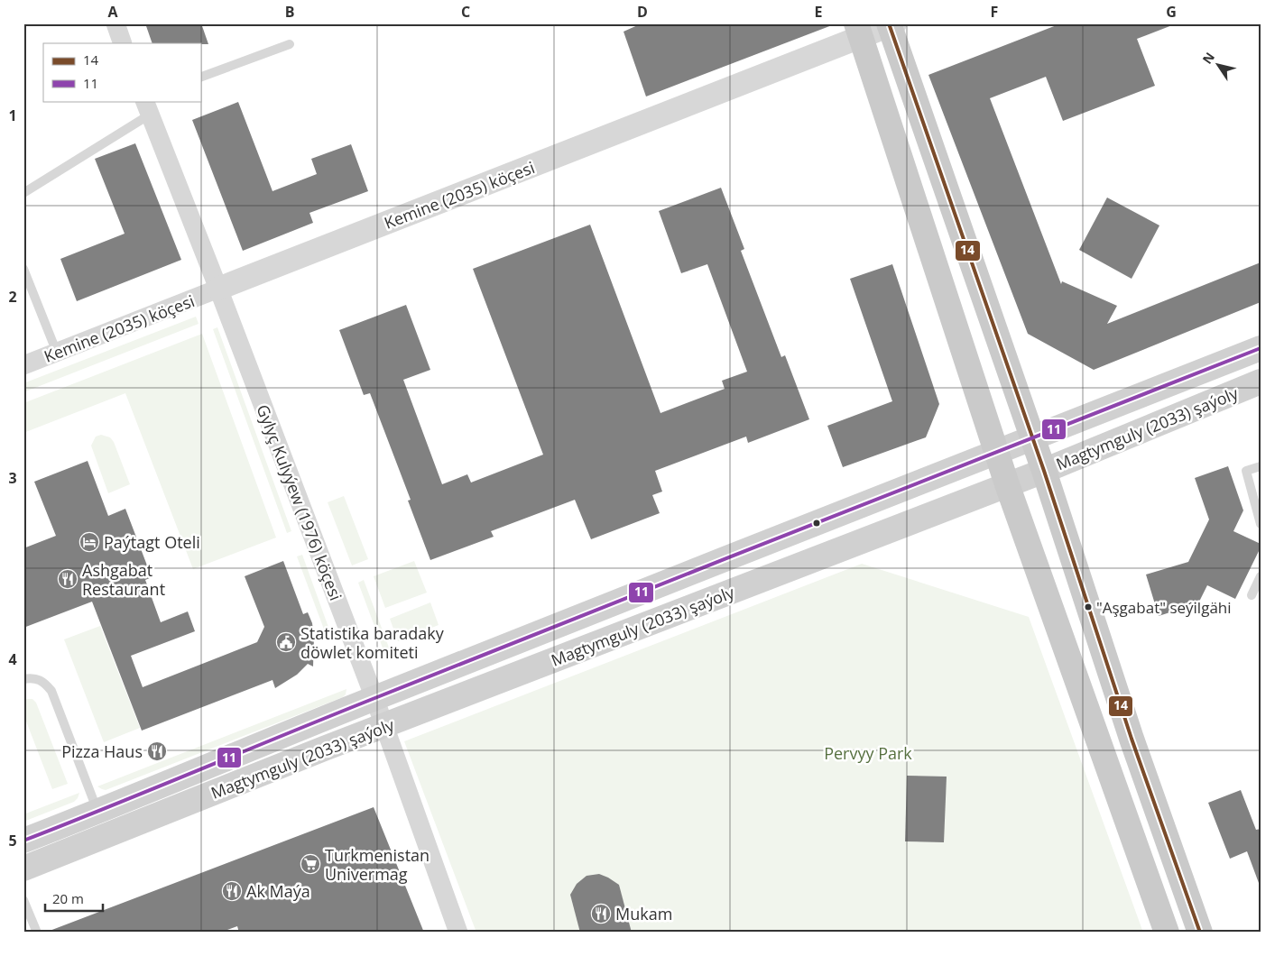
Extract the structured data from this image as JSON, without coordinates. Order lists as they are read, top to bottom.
{
  "streets": {
    "main road": ["Magtymguly (2033) şaýoly"],
    "street": ["Kemine (2035) köçesi", "Gylyç Kulyýew (1976) köçesi"]
  },
  "crossings": [
    ["Kemine (2035) köçesi", "Gylyç Kulyýew (1976) köçesi"],
    ["Magtymguly (2033) şaýoly", "Gylyç Kulyýew (1976) köçesi"]
  ],
  "parks": ["Pervyy Park"],
  "places": {
    "hotel": ["Paýtagt Oteli"],
    "restaurant": [
      "Ashgabat Restaurant",
      "Pizza Haus",
      "Ak Maýa",
      "Mukam"
    ],
    "other": ["\"Aşgabat\" seýilgähi"],
    "public building": ["Statistika baradaky döwlet komiteti"],
    "supermarket": ["Turkmenistan Univermag"]
  },
  "lines": ["transit line 14", "transit line 11"],
  "legend": ["14", "11"],
  "scale_bar": "20 m",
  "north": "top left",
  "grid": {
    "columns": [
      "A",
      "B",
      "C",
      "D",
      "E",
      "F",
      "G"
    ],
    "rows": [
      "1",
      "2",
      "3",
      "4",
      "5"
    ]
  }
}
